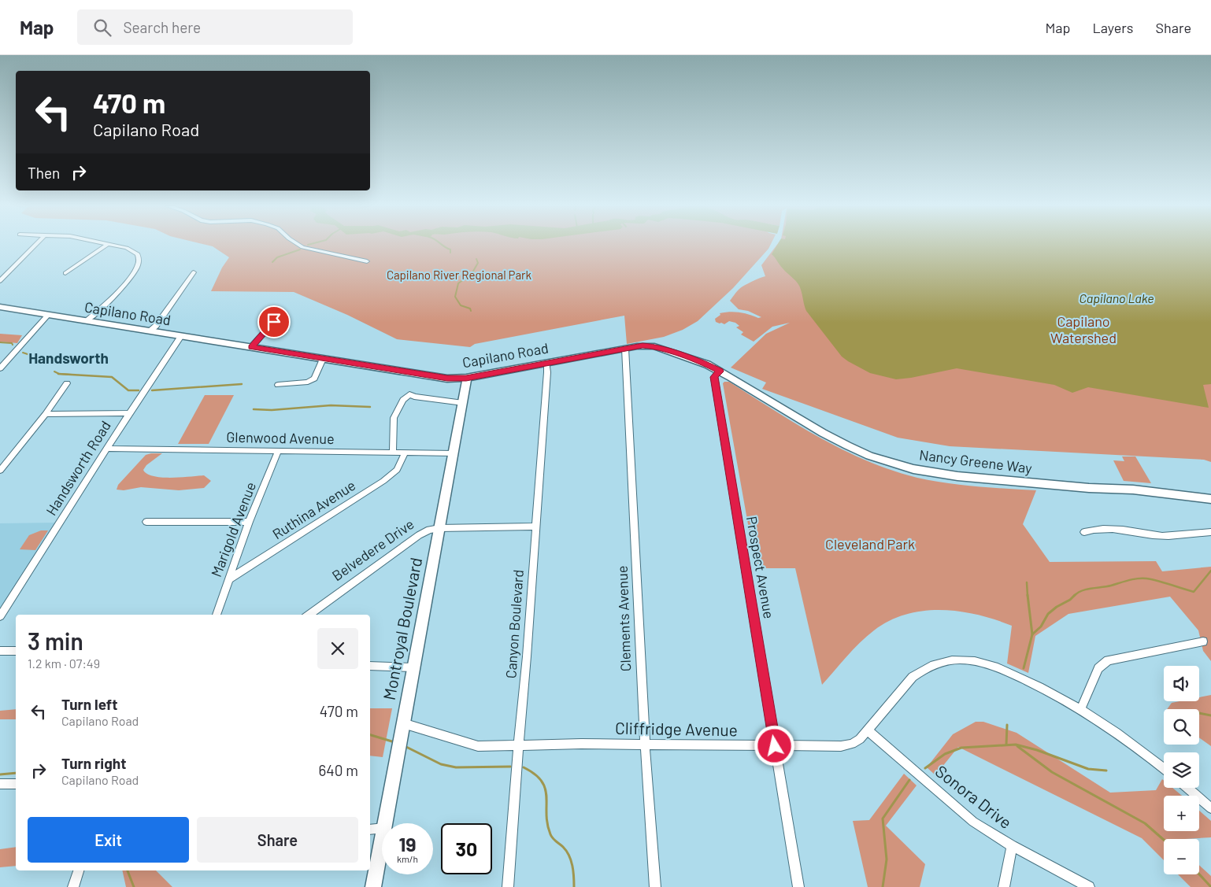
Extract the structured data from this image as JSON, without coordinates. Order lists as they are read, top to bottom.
{
  "streets": {
    "street": [
      "Capilano Road",
      "Glenwood Avenue",
      "Nancy Greene Way",
      "Handsworth Road",
      "Ruthina Avenue",
      "Marigold Avenue",
      "Belvedere Drive",
      "Prospect Avenue",
      "Clements Avenue",
      "Canyon Boulevard",
      "Montroyal Boulevard",
      "Cliffridge Avenue",
      "Sonora Drive"
    ]
  },
  "crossings": [
    ["Capilano Road", "Nancy Greene Way"],
    ["Capilano Road", "Handsworth Road"],
    ["Capilano Road", "Prospect Avenue"],
    ["Capilano Road", "Clements Avenue"],
    ["Capilano Road", "Canyon Boulevard"],
    ["Capilano Road", "Montroyal Boulevard"],
    ["Glenwood Avenue", "Handsworth Road"],
    ["Glenwood Avenue", "Ruthina Avenue"],
    ["Glenwood Avenue", "Marigold Avenue"],
    ["Glenwood Avenue", "Montroyal Boulevard"],
    ["Nancy Greene Way", "Prospect Avenue"],
    ["Ruthina Avenue", "Marigold Avenue"],
    ["Belvedere Drive", "Canyon Boulevard"],
    ["Belvedere Drive", "Montroyal Boulevard"],
    ["Prospect Avenue", "Cliffridge Avenue"],
    ["Clements Avenue", "Cliffridge Avenue"],
    ["Canyon Boulevard", "Cliffridge Avenue"],
    ["Montroyal Boulevard", "Cliffridge Avenue"],
    ["Cliffridge Avenue", "Sonora Drive"]
  ],
  "districts": ["Handsworth"],
  "water": ["Capilano Lake"],
  "parks": ["Capilano River Regional Park", "Capilano Watershed", "Cleveland Park"],
  "page": {
    "header": "Map",
    "search": "Search here",
    "nav": ["Map", "Layers", "Share"],
    "turn": ["470 m", "Capilano Road"],
    "then": "Then",
    "heading": ["3 min", "1.2 km · 07:49"],
    "map_buttons": ["+", "−"],
    "list": [
      {
        "name": "Turn left",
        "note": "Capilano Road",
        "value": "470 m"
      },
      {
        "name": "Turn right",
        "note": "Capilano Road",
        "value": "640 m"
      }
    ],
    "buttons": ["Exit", "Share"],
    "speed": "19 km/h",
    "limit": "30"
  }
}
